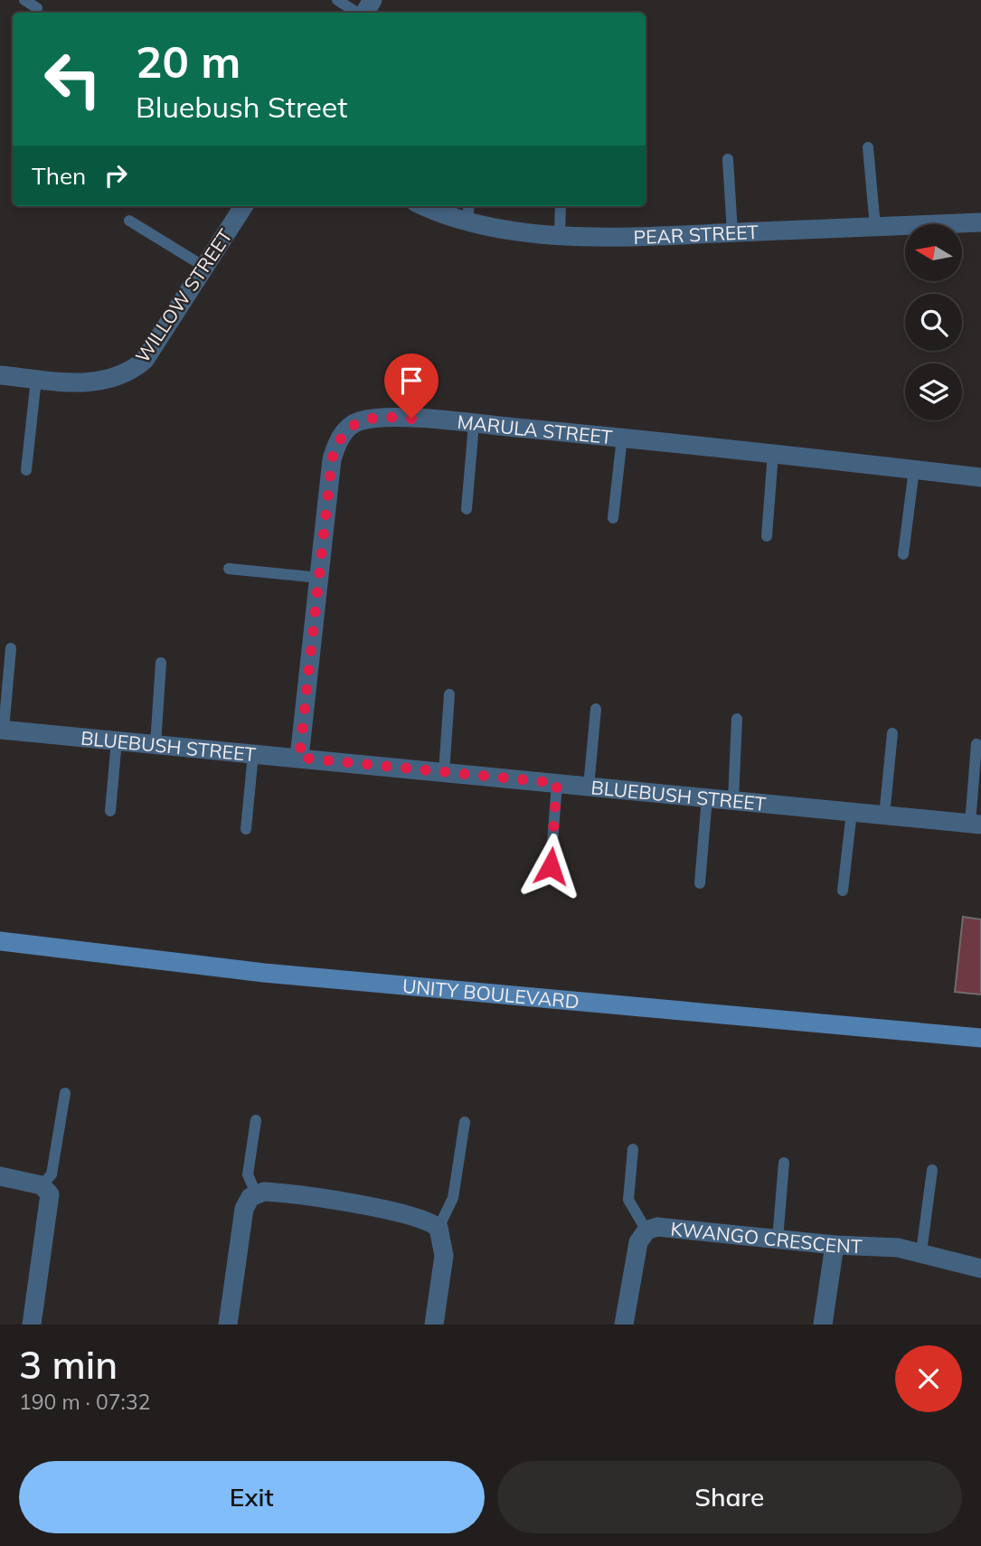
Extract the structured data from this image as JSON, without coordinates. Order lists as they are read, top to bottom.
{
  "streets": {
    "street": [
      "PEAR STREET",
      "WILLOW STREET",
      "MARULA STREET",
      "BLUEBUSH STREET",
      "UNITY BOULEVARD",
      "KWANGO CRESCENT"
    ]
  },
  "crossings": [
    ["MARULA STREET", "BLUEBUSH STREET"]
  ],
  "north": "left",
  "page": {
    "turn": ["20 m", "Bluebush Street"],
    "then": "Then",
    "heading": ["3 min", "190 m · 07:32"],
    "buttons": ["Exit", "Share"]
  }
}
